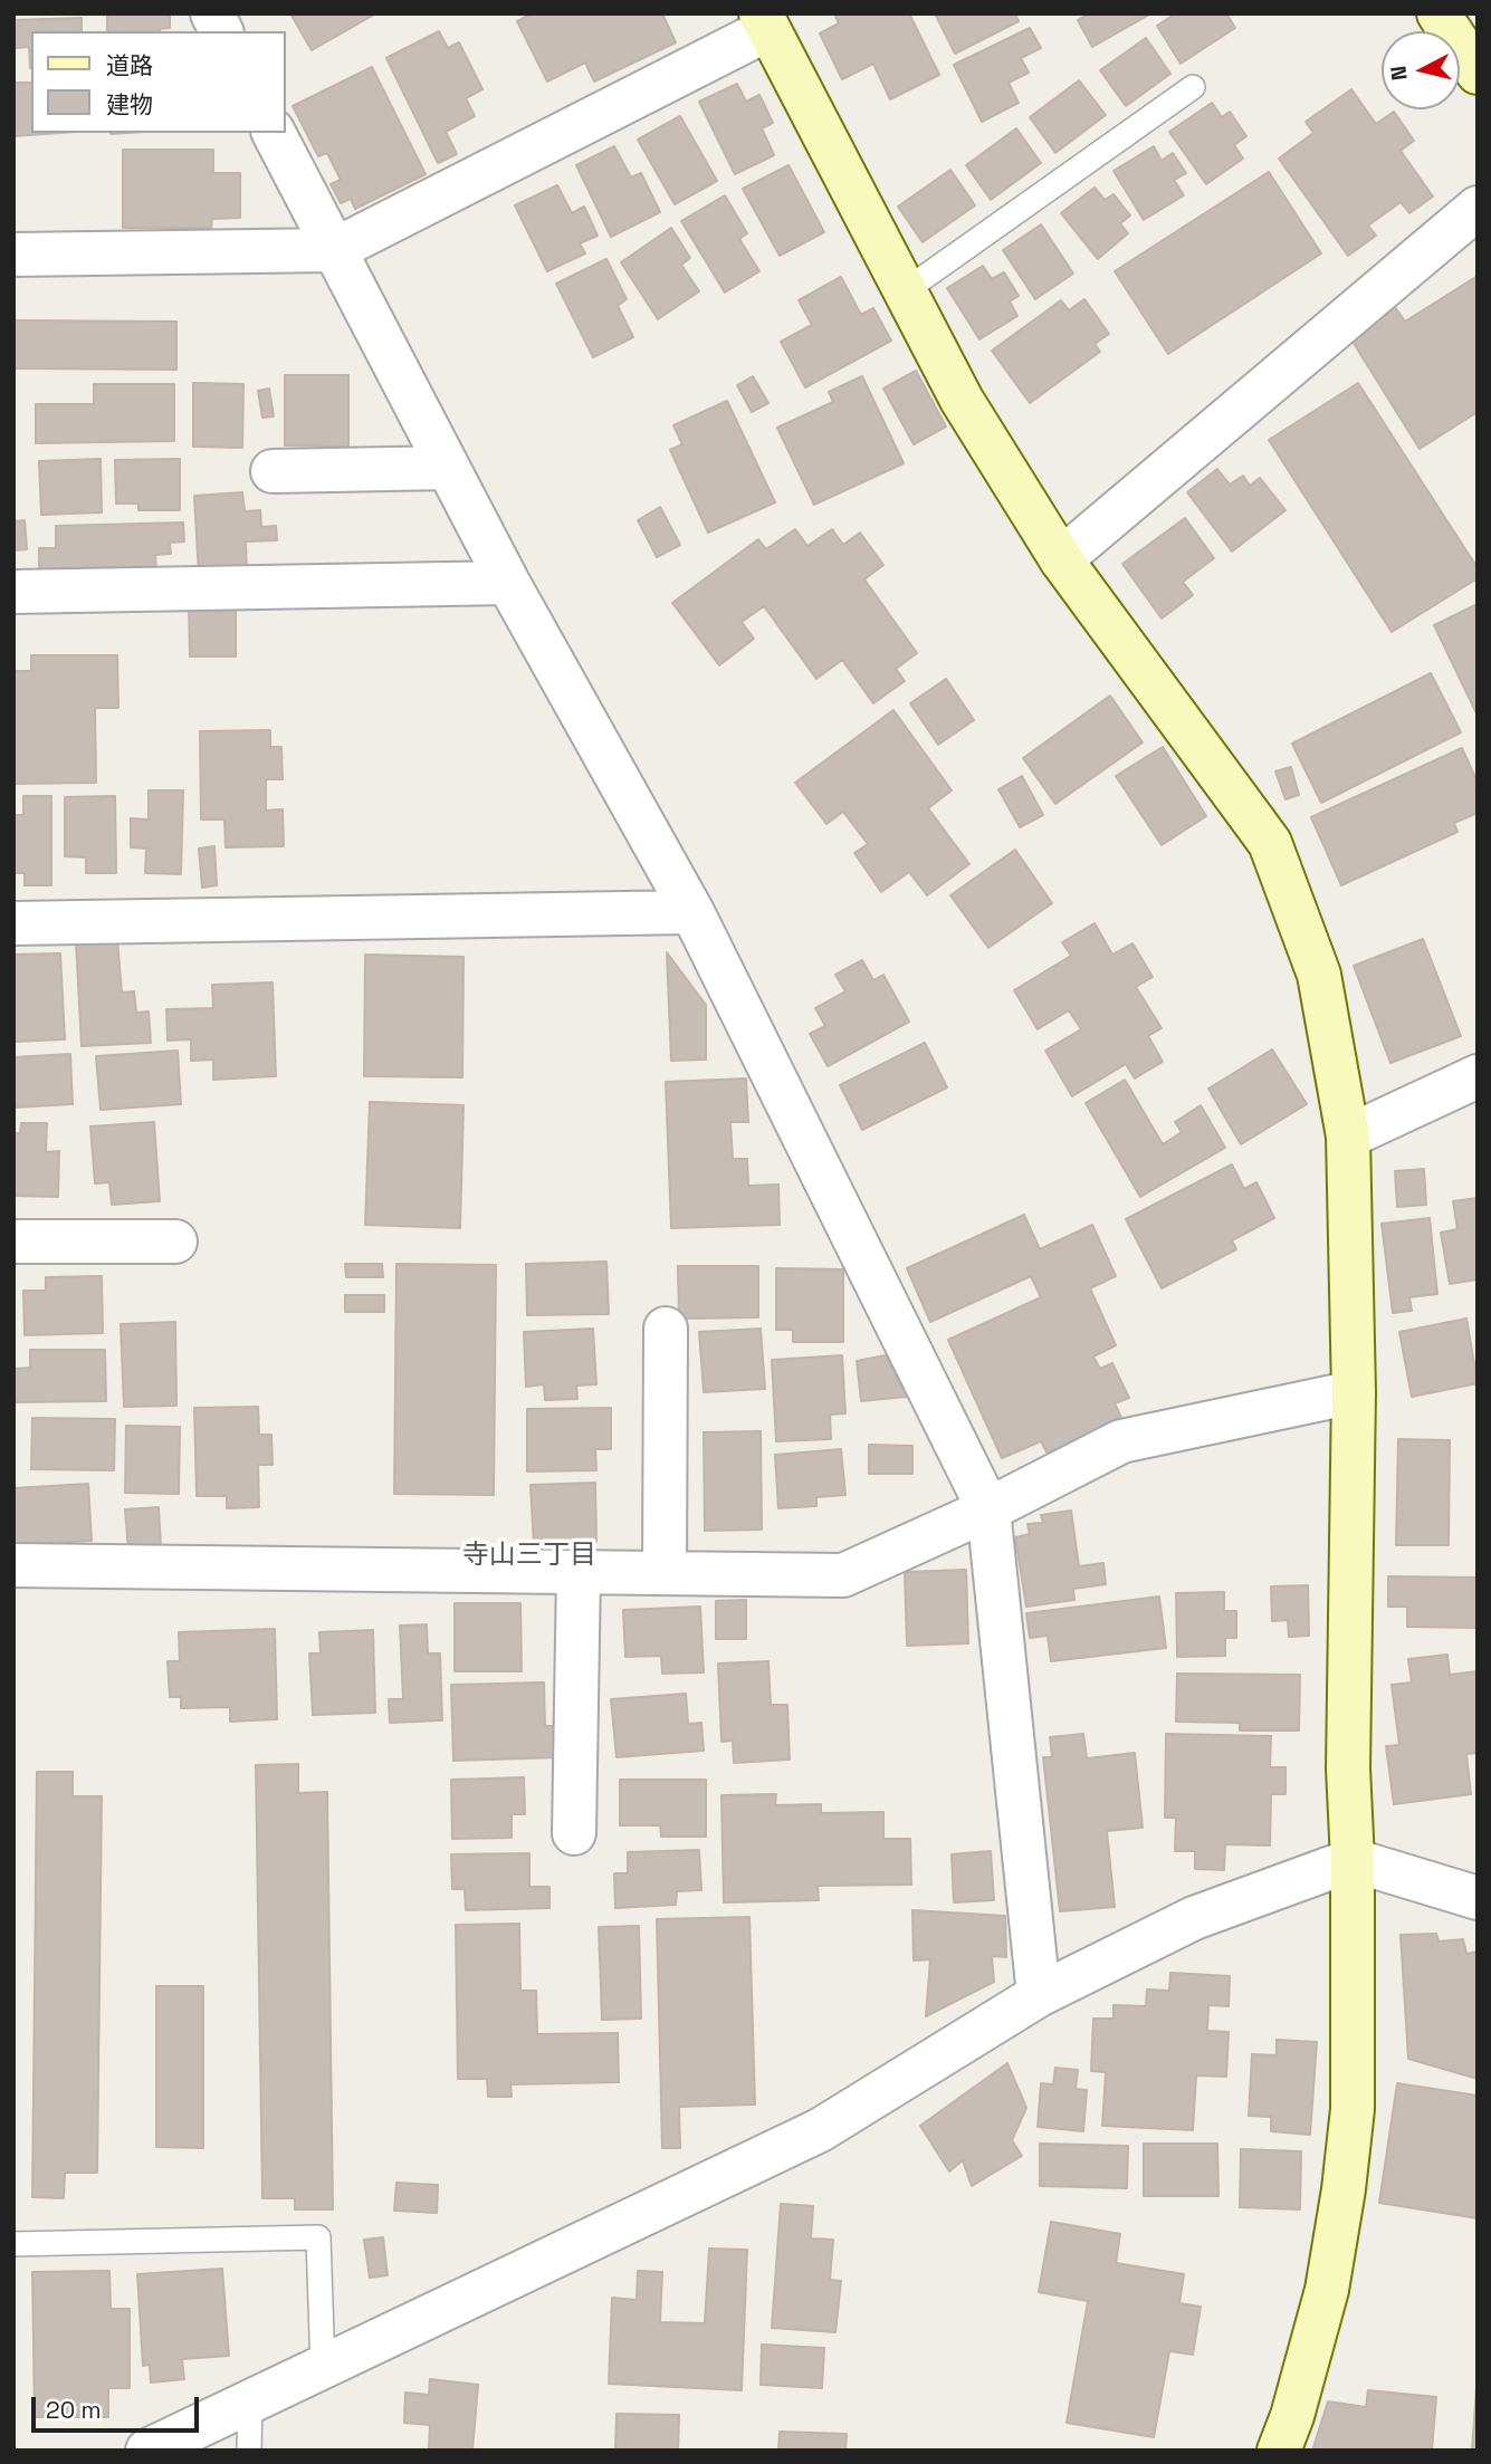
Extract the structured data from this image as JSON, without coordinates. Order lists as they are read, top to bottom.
{
  "districts": ["寺山三丁目"],
  "legend": ["道路", "建物"],
  "scale_bar": "20 m",
  "north": "left"
}
